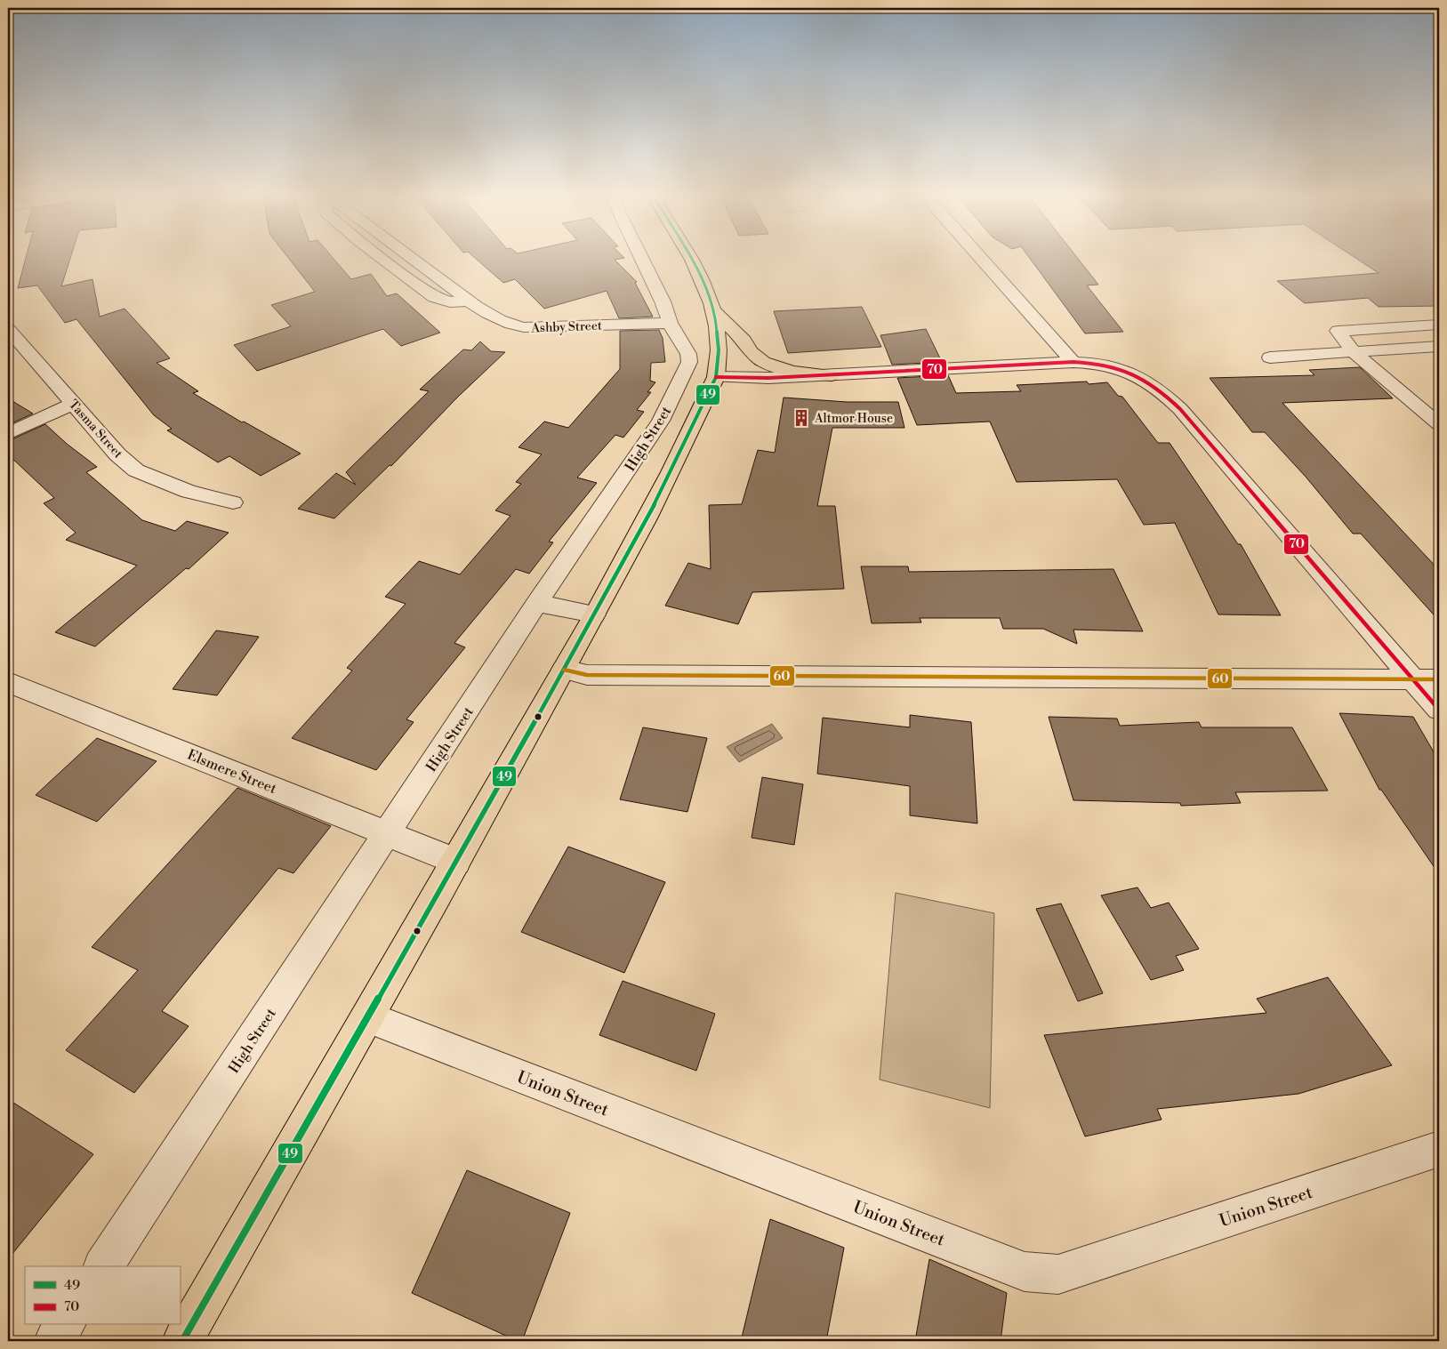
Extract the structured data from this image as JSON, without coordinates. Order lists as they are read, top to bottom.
{
  "streets": {
    "street": [
      "Ashby Street",
      "Tasma Street",
      "High Street",
      "Elsmere Street",
      "Union Street"
    ]
  },
  "crossings": [
    ["Ashby Street", "High Street"],
    ["High Street", "Elsmere Street"]
  ],
  "places": {
    "building": ["Altmor House"]
  },
  "lines": ["transit line 49", "transit line 70", "transit line 60"],
  "legend": ["49", "70"]
}
